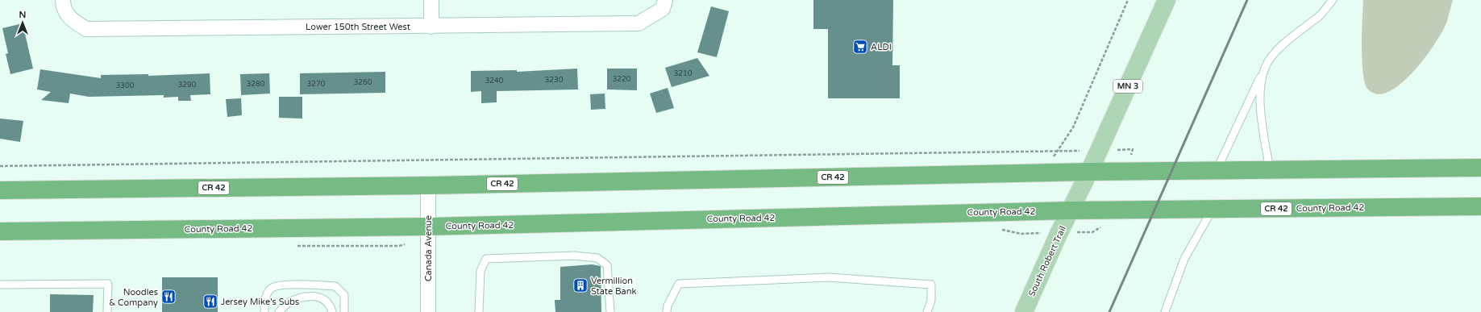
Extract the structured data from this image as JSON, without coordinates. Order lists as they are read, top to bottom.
{
  "streets": {
    "highway": ["CR 42", "County Road 42"],
    "main road": ["MN 3", "South Robert Trail"],
    "street": ["Lower 150th Street West", "Canada Avenue"]
  },
  "crossings": [
    ["MN 3", "CR 42"],
    ["MN 3", "County Road 42"],
    ["MN 3", "South Robert Trail"],
    ["CR 42", "Canada Avenue"],
    ["County Road 42", "Canada Avenue"],
    ["County Road 42", "South Robert Trail"]
  ],
  "places": {
    "supermarket": ["ALDI"],
    "building": ["Vermillion State Bank"],
    "restaurant": ["Noodles & Company", "Jersey Mike's Subs"]
  },
  "house_numbers": [
    "3210",
    "3220",
    "3230",
    "3240",
    "3260",
    "3280",
    "3270",
    "3290",
    "3300"
  ],
  "north": "top"
}
